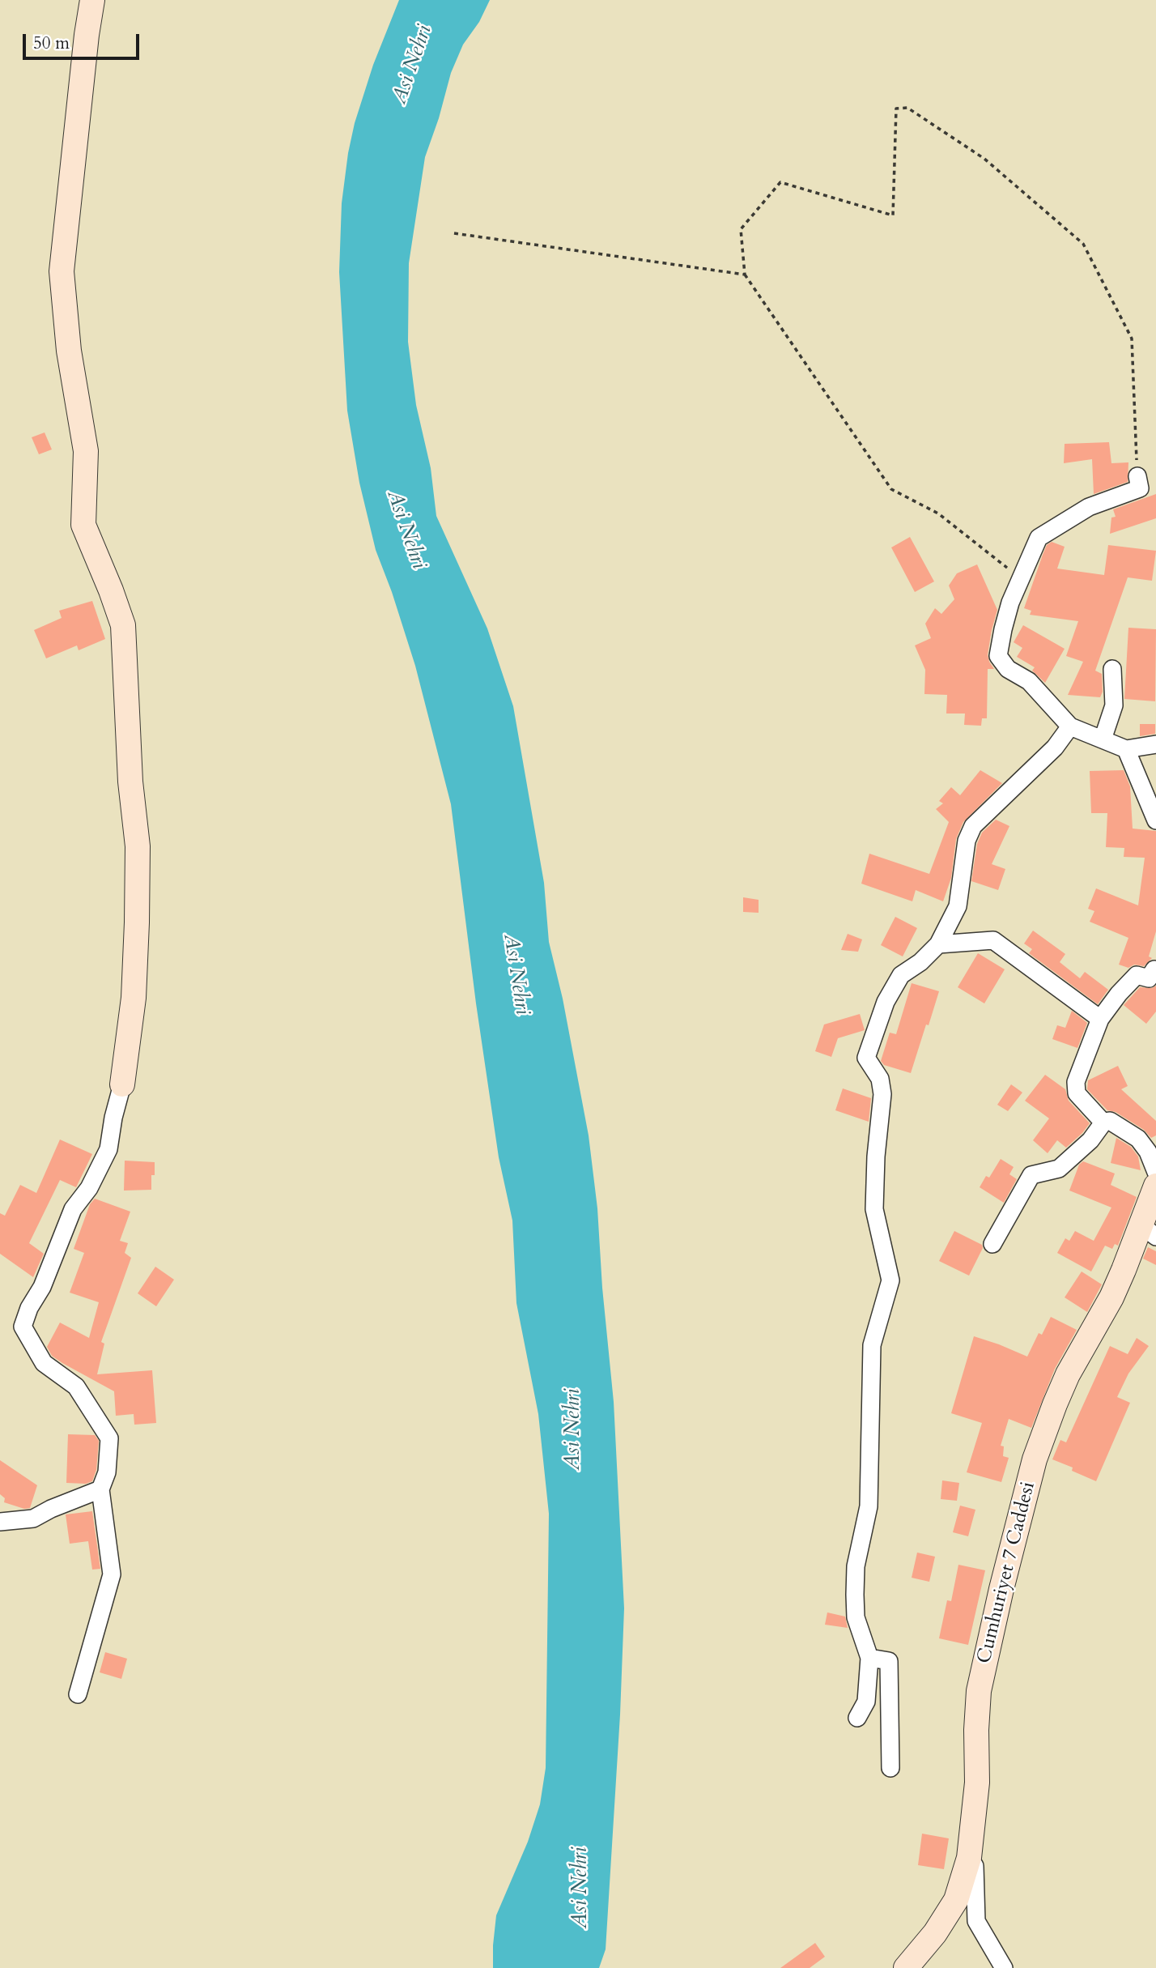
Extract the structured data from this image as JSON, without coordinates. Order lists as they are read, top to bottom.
{
  "streets": {
    "street": ["Cumhuriyet 7 Caddesi"]
  },
  "water": ["Asi Nehri"],
  "scale_bar": "50 m"
}
